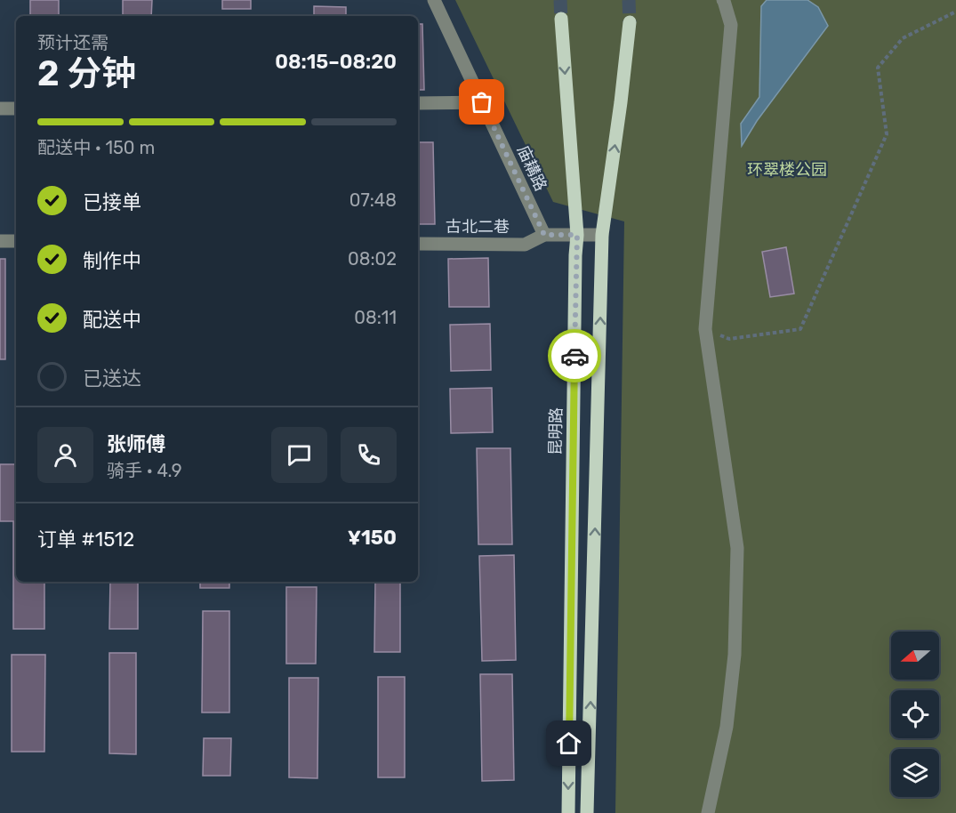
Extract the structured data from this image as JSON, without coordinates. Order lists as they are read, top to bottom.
{
  "streets": {
    "main road": ["昆明路"],
    "street": ["庙耩路", "古北二巷"]
  },
  "crossings": [
    ["庙耩路", "古北二巷"],
    ["古北二巷", "昆明路"]
  ],
  "parks": ["环翠楼公园"],
  "north": "left",
  "page": {
    "heading": ["2 分钟", "预计还需", "08:15–08:20"],
    "panel": [
      "张师傅",
      "骑手 · 4.9",
      "订单 #1512",
      "¥150"
    ],
    "bar": "配送中 · 150 m",
    "list": [
      ["已接单", "07:48"],
      ["制作中", "08:02"],
      ["配送中", "08:11"],
      "已送达"
    ]
  }
}
